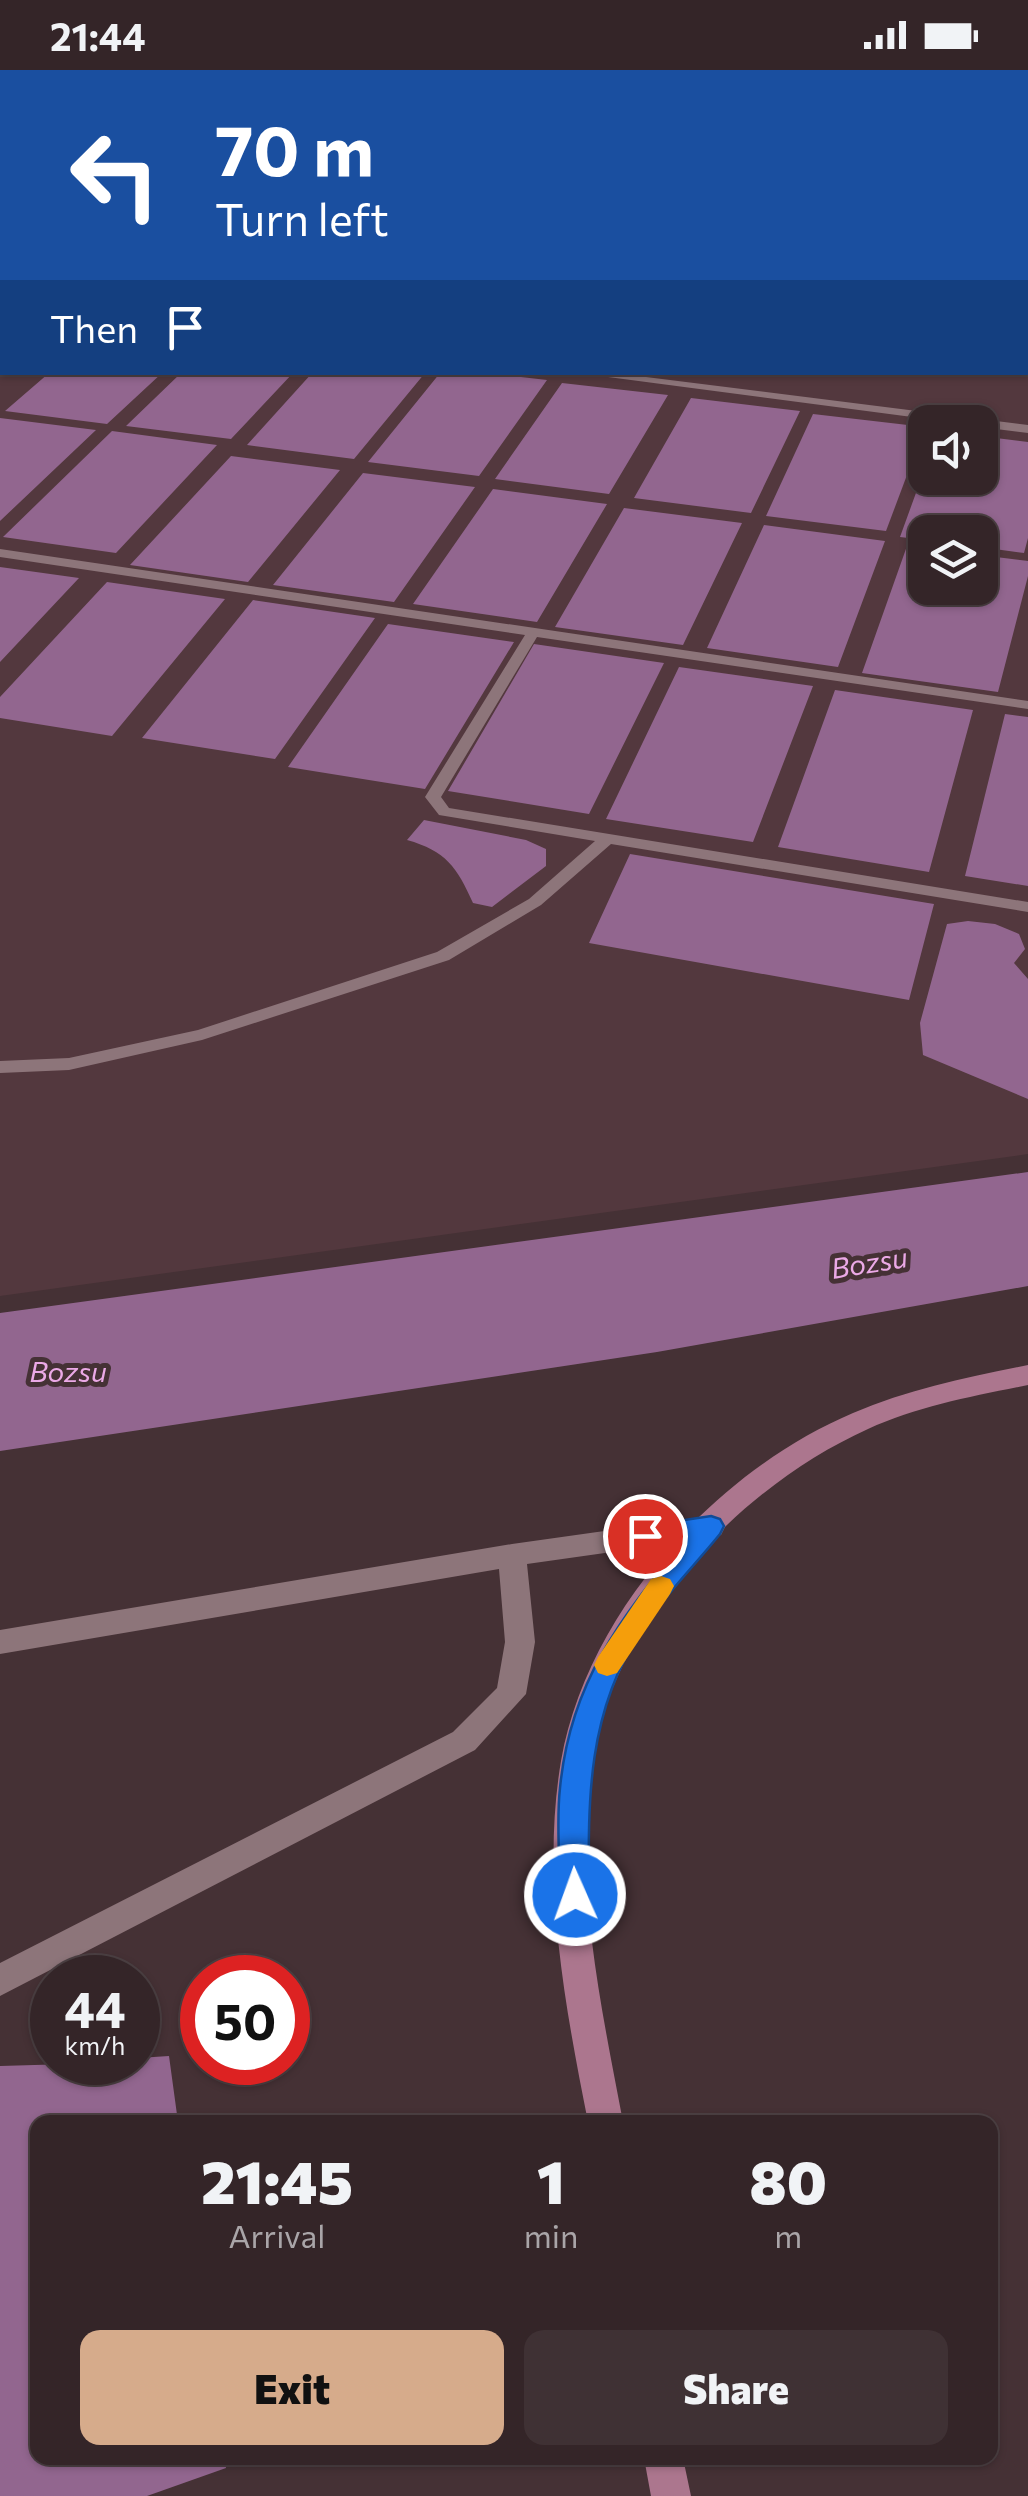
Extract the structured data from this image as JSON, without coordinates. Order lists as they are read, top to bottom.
{
  "water": ["Bozsu"],
  "page": {
    "status": "21:44",
    "turn": ["70 m", "Turn left"],
    "then": "Then",
    "speed": "44 km/h",
    "limit": "50",
    "eta": [
      "21:45",
      "Arrival",
      "1",
      "min",
      "80",
      "m"
    ],
    "buttons": ["Exit", "Share"]
  }
}
